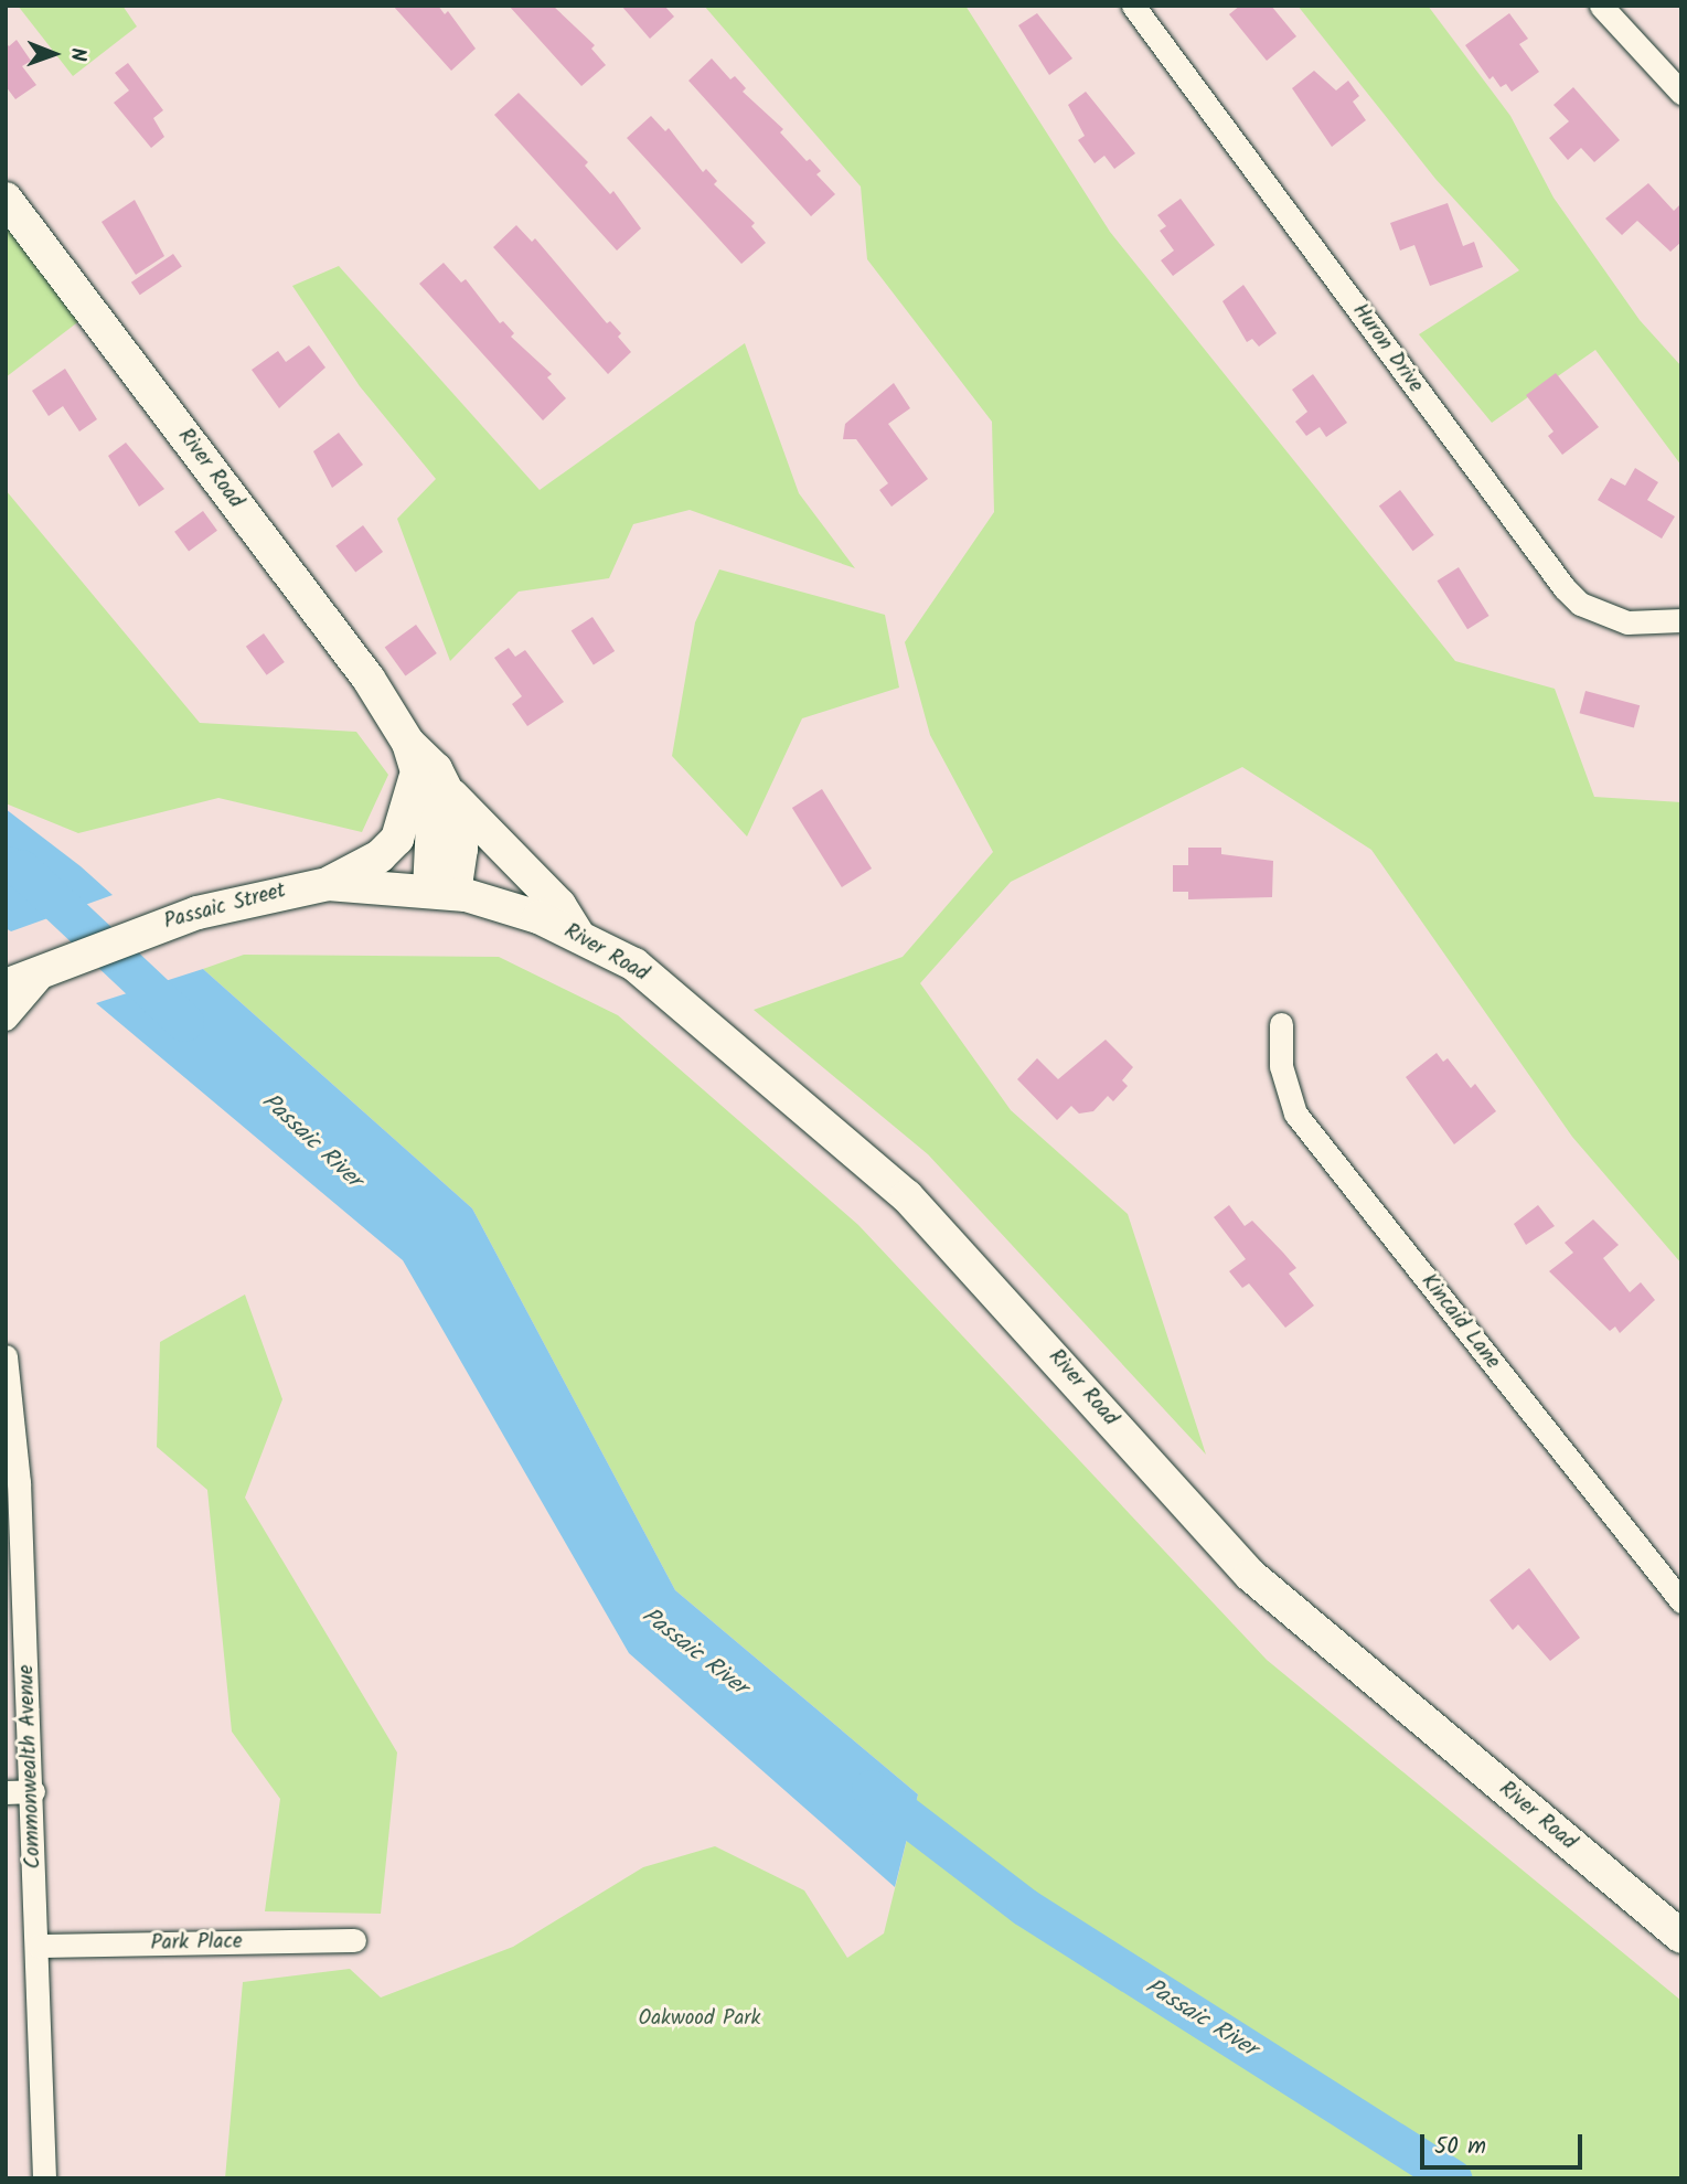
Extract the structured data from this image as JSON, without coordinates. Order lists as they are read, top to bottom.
{
  "streets": {
    "main road": ["River Road", "Passaic Street"],
    "street": [
      "Huron Drive",
      "Kincaid Lane",
      "Commonwealth Avenue",
      "Park Place"
    ]
  },
  "crossings": [
    ["River Road", "Passaic Street"],
    ["Commonwealth Avenue", "Park Place"]
  ],
  "water": ["Passaic River"],
  "parks": ["Oakwood Park"],
  "scale_bar": "50 m",
  "north": "right"
}
